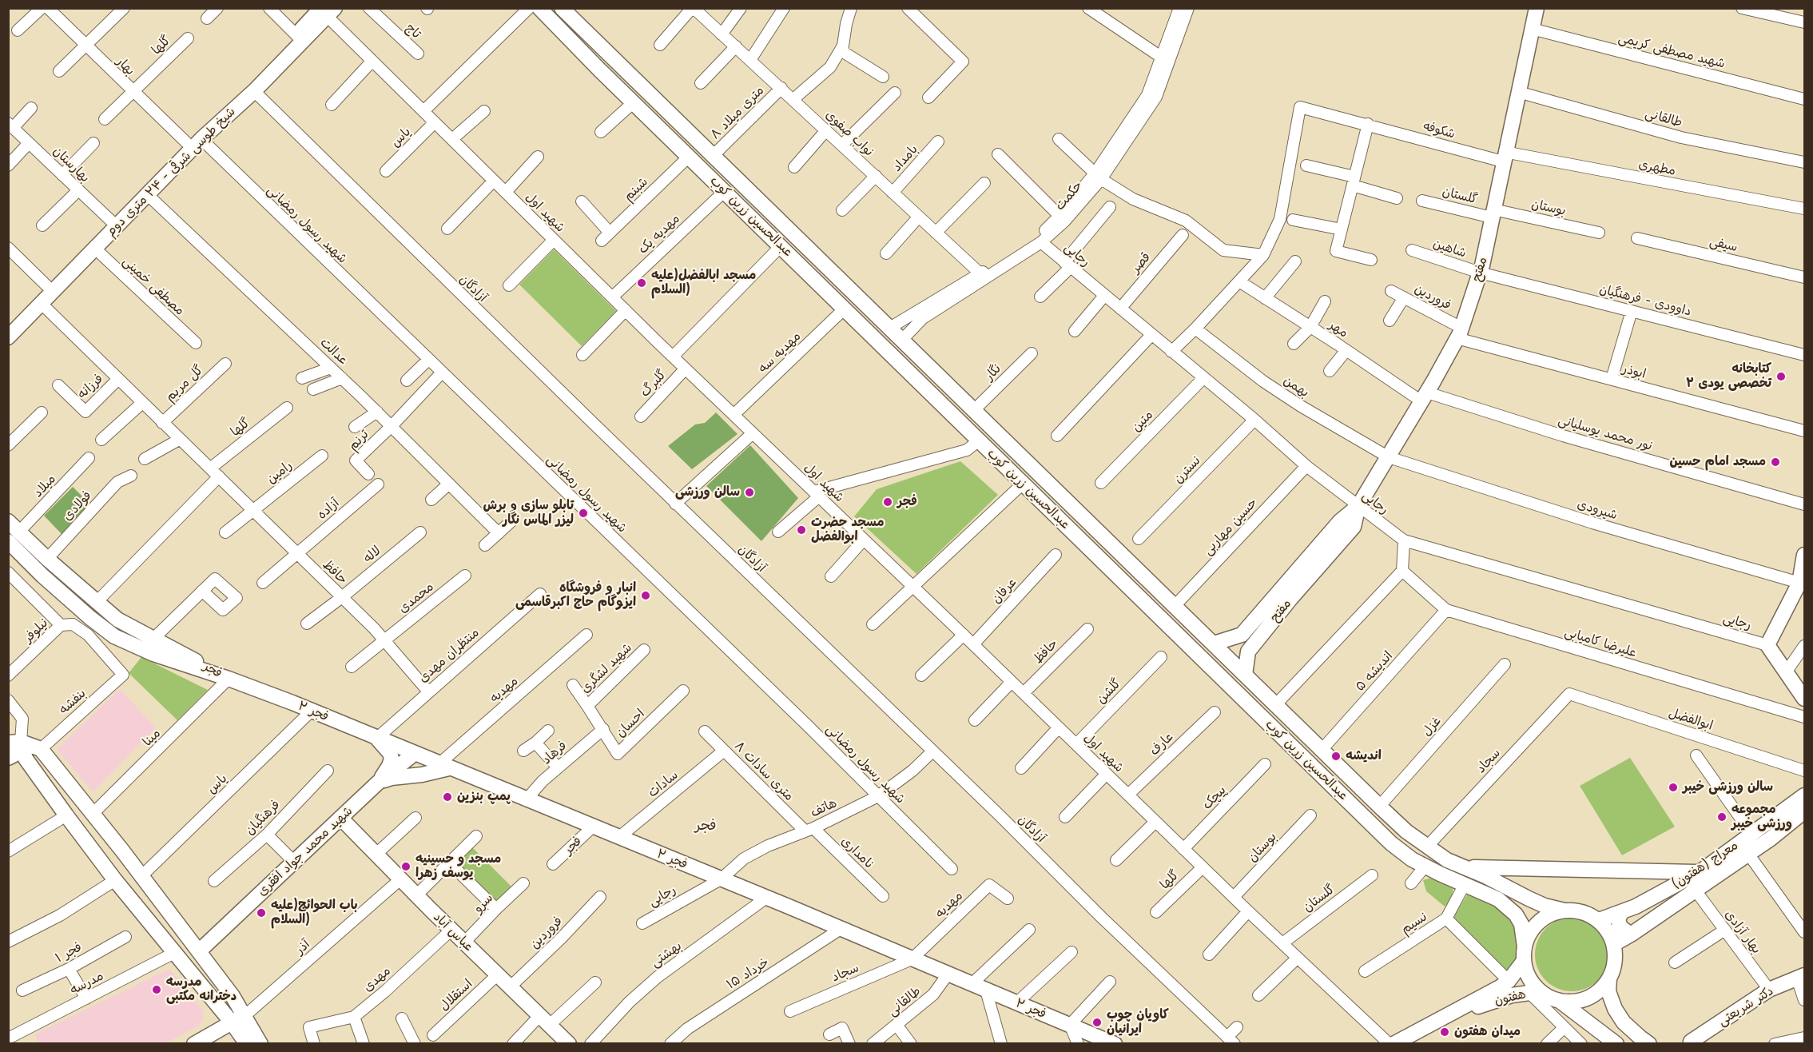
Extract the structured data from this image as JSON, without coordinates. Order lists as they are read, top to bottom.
{
  "streets": {
    "main road": [
      "شیخ طوسی شرقی - ۲۴ متری دوم",
      "عبدالحسین زرین کوب",
      "مفتح",
      "فجر",
      "فجر ۲",
      "شهید محمد جواد افقری",
      "معراج (هفتون)",
      "عباس آباد",
      "هفتون",
      "دکتر شریعتی"
    ],
    "street": [
      "تاج",
      "گلها",
      "شهید مصطفی کریمی",
      "بهار",
      "۸ متری میلاد",
      "طالقانی",
      "شکوفه",
      "نواب صفوی",
      "یاس",
      "بامداد",
      "بهارستان",
      "مطهری",
      "شبنم",
      "حکمت",
      "گلستان",
      "بوستان",
      "شهید اول",
      "شهید رسول رمضانی",
      "مهدیه یک",
      "سیفی",
      "شاهین",
      "رجایی",
      "قصر",
      "مصطفی خمینی",
      "آزادگان",
      "فروردین",
      "داوودی - فرهنگیان",
      "مهر",
      "عدالت",
      "مهدیه سه",
      "ابوذر",
      "نگار",
      "گل مریم",
      "گلبرگ",
      "فرزانه",
      "بهمن",
      "متین",
      "نور محمد یوسلیانی",
      "ترنم",
      "نسترن",
      "رامین",
      "میلاد",
      "فولادی",
      "آزاده",
      "شیرودی",
      "حسین مهاربی",
      "لاله",
      "حافظ",
      "عرفان",
      "محمدی",
      "نیلوفر",
      "علیرضا کامیابی",
      "منتظران مهدی",
      "شهید لشگری",
      "اندیشه ۵",
      "مهدیه",
      "گلشن",
      "بنفشه",
      "ابوالفضل",
      "احسان",
      "غزل",
      "مینا",
      "عارف",
      "فرهاد",
      "سجاد",
      "۸ متری سادات",
      "سادات",
      "پیچک",
      "هاتف",
      "فرهنگیان",
      "نامداری",
      "سرو",
      "نسیم",
      "بهار آزادی",
      "آذر",
      "فجر ۱",
      "بهشتی",
      "۱۵ خرداد",
      "مهدی",
      "مدرسه",
      "استقلال"
    ]
  },
  "crossings": [
    ["گلها", "بهار"],
    ["گلها", "شهید اول"],
    ["گلها", "حافظ"],
    ["شهید مصطفی کریمی", "مفتح"],
    ["بهار", "شیخ طوسی شرقی - ۲۴ متری دوم"],
    ["۸ متری میلاد", "نواب صفوی"],
    ["۸ متری میلاد", "عبدالحسین زرین کوب"],
    ["طالقانی", "مفتح"],
    ["طالقانی", "فجر ۲"],
    ["شکوفه", "مطهری"],
    ["شکوفه", "مفتح"],
    ["نواب صفوی", "بامداد"],
    ["نواب صفوی", "حکمت"],
    ["یاس", "شهید اول"],
    ["یاس", "فجر ۲"],
    ["بهارستان", "شیخ طوسی شرقی - ۲۴ متری دوم"],
    ["مطهری", "مفتح"],
    ["شیخ طوسی شرقی - ۲۴ متری دوم", "شهید اول"],
    ["شیخ طوسی شرقی - ۲۴ متری دوم", "شهید رسول رمضانی"],
    ["شیخ طوسی شرقی - ۲۴ متری دوم", "مصطفی خمینی"],
    ["شیخ طوسی شرقی - ۲۴ متری دوم", "آزادگان"],
    ["شیخ طوسی شرقی - ۲۴ متری دوم", "عدالت"],
    ["شیخ طوسی شرقی - ۲۴ متری دوم", "حافظ"],
    ["شبنم", "عبدالحسین زرین کوب"],
    ["حکمت", "عبدالحسین زرین کوب"],
    ["حکمت", "رجایی"],
    ["گلستان", "بوستان"],
    ["گلستان", "شهید اول"],
    ["گلستان", "مفتح"],
    ["بوستان", "شهید اول"],
    ["بوستان", "مفتح"],
    ["شهید اول", "مهدیه یک"],
    ["شهید اول", "مهدیه سه"],
    ["شهید اول", "گلبرگ"],
    ["شهید اول", "حافظ"],
    ["شهید اول", "عرفان"],
    ["شهید اول", "گلشن"],
    ["شهید اول", "عارف"],
    ["شهید اول", "پیچک"],
    ["عبدالحسین زرین کوب", "مهدیه یک"],
    ["عبدالحسین زرین کوب", "مفتح"],
    ["عبدالحسین زرین کوب", "مهدیه سه"],
    ["عبدالحسین زرین کوب", "نگار"],
    ["عبدالحسین زرین کوب", "حسین مهاربی"],
    ["عبدالحسین زرین کوب", "اندیشه ۵"],
    ["عبدالحسین زرین کوب", "غزل"],
    ["عبدالحسین زرین کوب", "سجاد"],
    ["عبدالحسین زرین کوب", "معراج (هفتون)"],
    ["عبدالحسین زرین کوب", "نسیم"],
    ["عبدالحسین زرین کوب", "هفتون"],
    ["شهید رسول رمضانی", "هاتف"],
    ["شاهین", "مفتح"],
    ["شاهین", "داوودی - فرهنگیان"],
    ["رجایی", "قصر"],
    ["رجایی", "مفتح"],
    ["رجایی", "متین"],
    ["رجایی", "نسترن"],
    ["رجایی", "حسین مهاربی"],
    ["رجایی", "فجر ۲"],
    ["رجایی", "هاتف"],
    ["مفتح", "فروردین"],
    ["مفتح", "داوودی - فرهنگیان"],
    ["مفتح", "مهر"],
    ["مفتح", "ابوذر"],
    ["مفتح", "بهمن"],
    ["مفتح", "نور محمد یوسلیانی"],
    ["مفتح", "شیرودی"],
    ["آزادگان", "هاتف"],
    ["فروردین", "ابوذر"],
    ["فروردین", "عباس آباد"],
    ["مهر", "نور محمد یوسلیانی"],
    ["عدالت", "ترنم"],
    ["گل مریم", "حافظ"],
    ["فرزانه", "حافظ"],
    ["بهمن", "شیرودی"],
    ["رامین", "حافظ"],
    ["میلاد", "فجر"],
    ["فولادی", "فجر"],
    ["آزاده", "حافظ"],
    ["لاله", "حافظ"],
    ["حافظ", "محمدی"],
    ["حافظ", "منتظران مهدی"],
    ["نیلوفر", "بنفشه"],
    ["علیرضا کامیابی", "اندیشه ۵"],
    ["منتظران مهدی", "فجر ۲"],
    ["شهید لشگری", "احسان"],
    ["شهید لشگری", "فرهاد"],
    ["فجر", "فجر ۲"],
    ["فجر", "مینا"],
    ["مهدیه", "فجر ۲"],
    ["مهدیه", "سجاد"],
    ["فجر ۲", "مینا"],
    ["فجر ۲", "فرهاد"],
    ["فجر ۲", "سجاد"],
    ["فجر ۲", "سادات"],
    ["فجر ۲", "هاتف"],
    ["فجر ۲", "شهید محمد جواد افقری"],
    ["فجر ۲", "بهشتی"],
    ["فجر ۲", "۱۵ خرداد"],
    ["ابوالفضل", "سجاد"],
    ["احسان", "فرهاد"],
    ["۸ متری سادات", "سادات"],
    ["۸ متری سادات", "هاتف"],
    ["۸ متری سادات", "نامداری"],
    ["هاتف", "نامداری"],
    ["شهید محمد جواد افقری", "عباس آباد"],
    ["معراج (هفتون)", "بهار آزادی"],
    ["معراج (هفتون)", "هفتون"],
    ["سرو", "عباس آباد"],
    ["عباس آباد", "آذر"],
    ["عباس آباد", "مهدی"],
    ["عباس آباد", "استقلال"],
    ["بهار آزادی", "دکتر شریعتی"]
  ],
  "districts": ["فجر"],
  "places": [
    "مسجد ابالفضل(علیه السلام)",
    "کتابخانه تخصصی یودی ۲",
    "مسجد امام حسین",
    "سالن ورزشی",
    "فجر",
    "تابلو سازی و برش لیزر الماس نگار",
    "مسجد حضرت ابوالفضل",
    "انبار و فروشگاه ایزوگام حاج اکبرقاسمی",
    "اندیشه",
    "سالن ورزشی خیبر",
    "پمپ بنزین",
    "مجموعه ورزشی خیبر",
    "مسجد و حسینیه یوسف زهرا",
    "باب الحوائج(علیه السلام)",
    "مدرسه دخترانه مکتبی",
    "کاویان چوب ایرانیان",
    "میدان هفتون"
  ]
}
